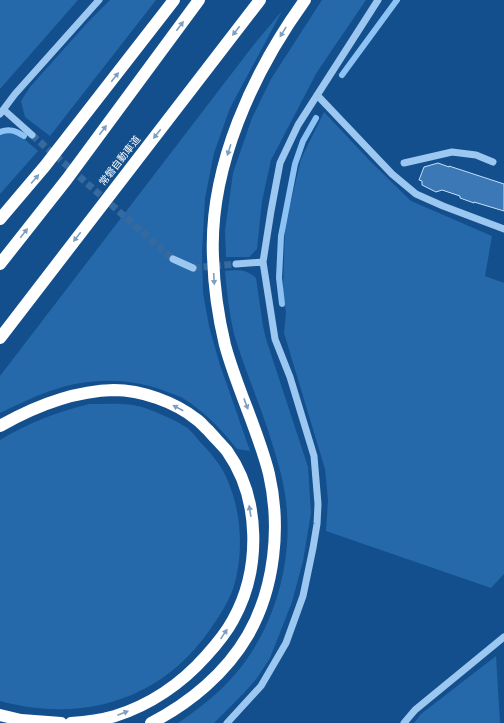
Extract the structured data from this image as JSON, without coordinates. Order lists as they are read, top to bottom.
{
  "streets": {
    "highway": ["常磐自動車道"]
  }
}
